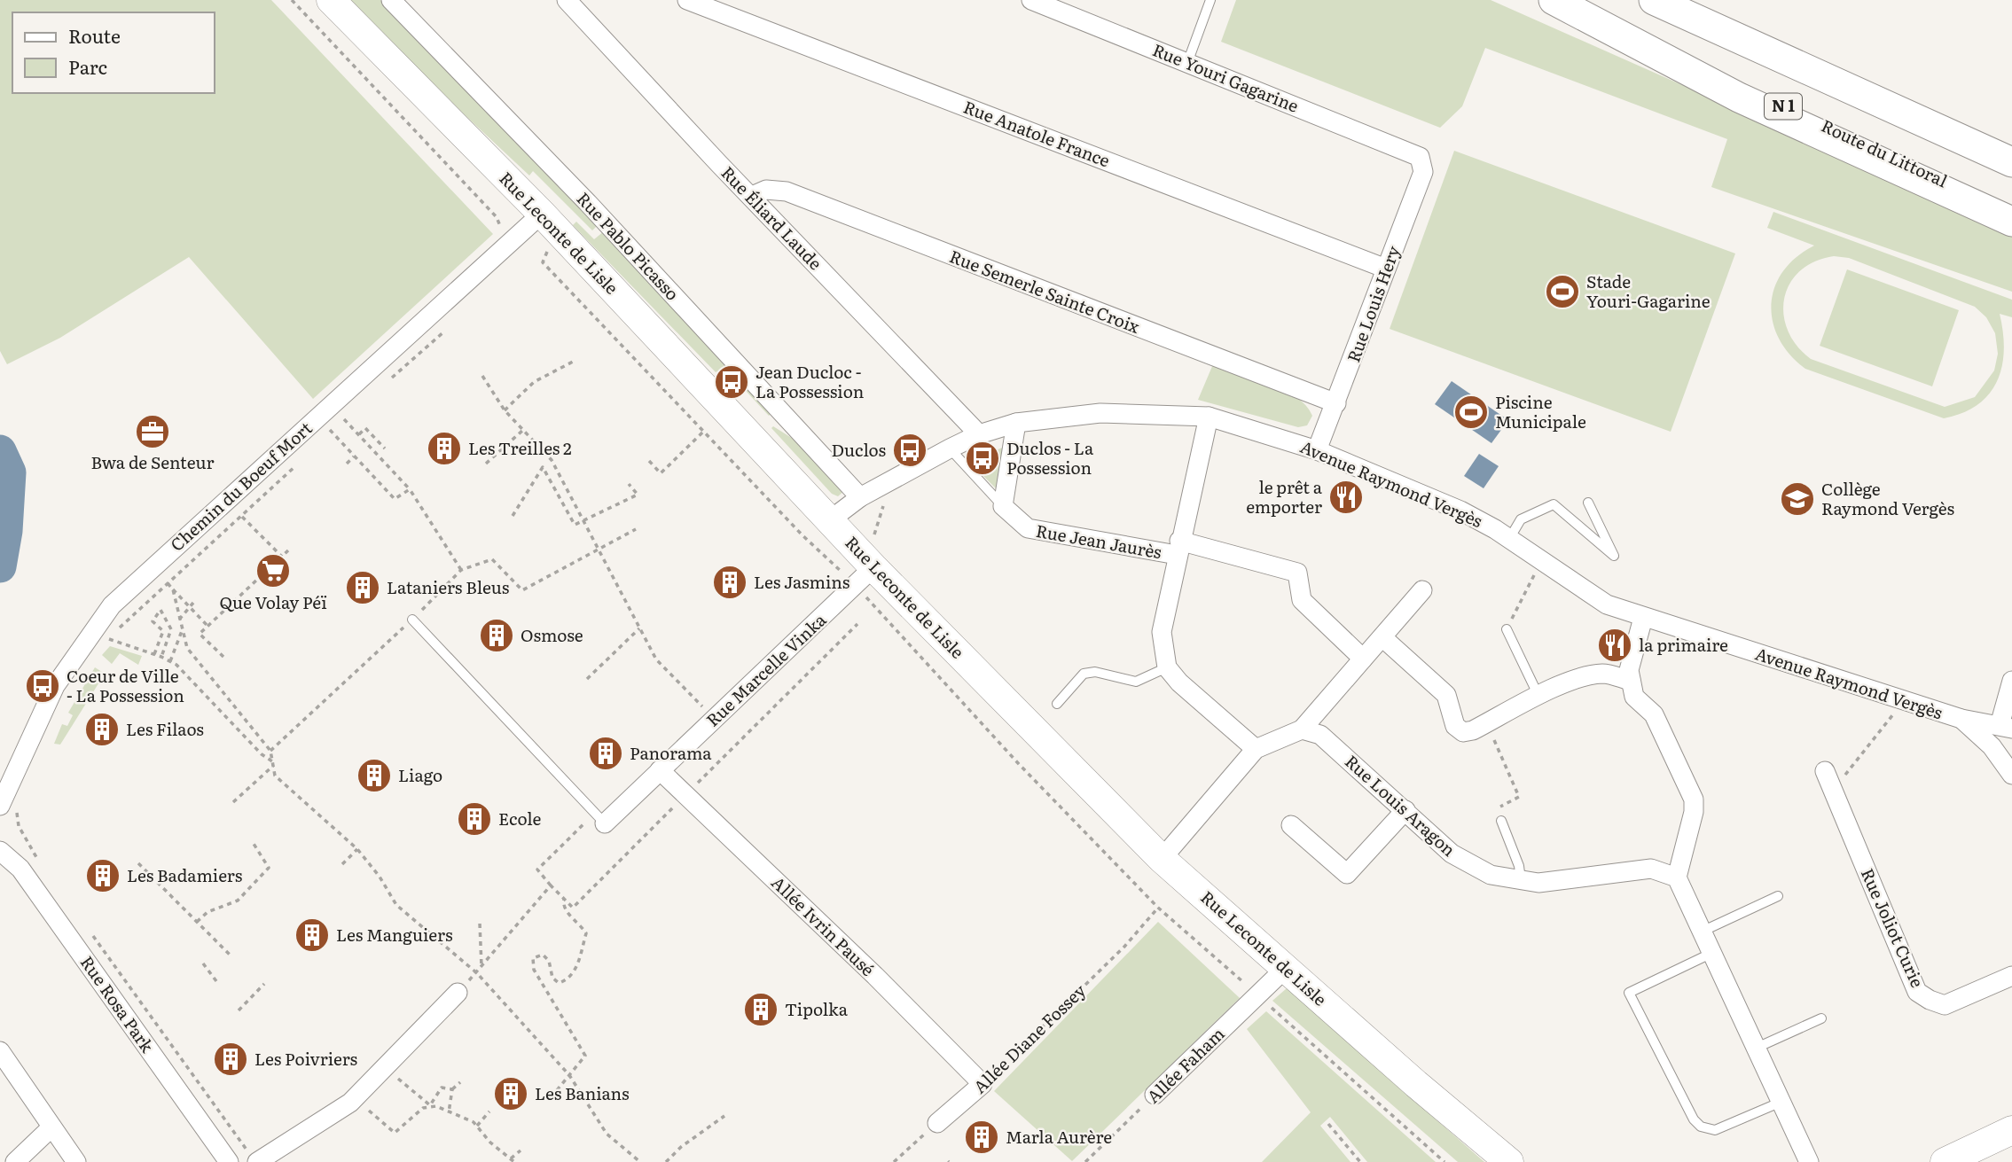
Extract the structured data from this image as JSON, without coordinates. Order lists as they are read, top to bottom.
{
  "streets": {
    "highway": ["N 1", "Route du Littoral"],
    "main road": ["Rue Leconte de Lisle"],
    "street": [
      "Rue Youri Gagarine",
      "Rue Anatole France",
      "Rue Éliard Laude",
      "Rue Pablo Picasso",
      "Rue Semerle Sainte Croix",
      "Rue Louis Hery",
      "Avenue Raymond Vergès",
      "Chemin du Boeuf Mort",
      "Rue Jean Jaurès",
      "Rue Marcelle Vinka",
      "Rue Louis Aragon",
      "Allée Ivrin Pausé",
      "Rue Joliot Curie",
      "Rue Rosa Park",
      "Allée Diane Fossey",
      "Allée Faham"
    ]
  },
  "crossings": [
    ["Rue Youri Gagarine", "Rue Louis Hery"],
    ["Rue Anatole France", "Rue Louis Hery"],
    ["Rue Éliard Laude", "Rue Semerle Sainte Croix"],
    ["Rue Éliard Laude", "Avenue Raymond Vergès"],
    ["Rue Leconte de Lisle", "Avenue Raymond Vergès"],
    ["Rue Leconte de Lisle", "Chemin du Boeuf Mort"],
    ["Rue Leconte de Lisle", "Rue Marcelle Vinka"],
    ["Rue Leconte de Lisle", "Allée Faham"],
    ["Rue Pablo Picasso", "Avenue Raymond Vergès"],
    ["Rue Semerle Sainte Croix", "Rue Louis Hery"],
    ["Rue Louis Hery", "Avenue Raymond Vergès"],
    ["Avenue Raymond Vergès", "Rue Jean Jaurès"],
    ["Rue Marcelle Vinka", "Allée Ivrin Pausé"],
    ["Allée Ivrin Pausé", "Allée Diane Fossey"]
  ],
  "places": {
    "sports": ["Stade Youri-Gagarine", "Piscine Municipale"],
    "bus stop": [
      "Jean Ducloc - La Possession",
      "Duclos",
      "Duclos - La Possession",
      "Coeur de Ville - La Possession"
    ],
    "office": ["Bwa de Senteur"],
    "building": [
      "Les Treilles 2",
      "Les Jasmins",
      "Lataniers Bleus",
      "Osmose",
      "Les Filaos",
      "Panorama",
      "Liago",
      "Ecole",
      "Les Badamiers",
      "Les Manguiers",
      "Tipolka",
      "Les Poivriers",
      "Les Banians",
      "Marla Aurère"
    ],
    "restaurant": ["le prêt a emporter", "la primaire"],
    "school or university": ["Collège Raymond Vergès"],
    "supermarket": ["Que Volay Péï"]
  },
  "legend": ["Route", "Parc"]
}
